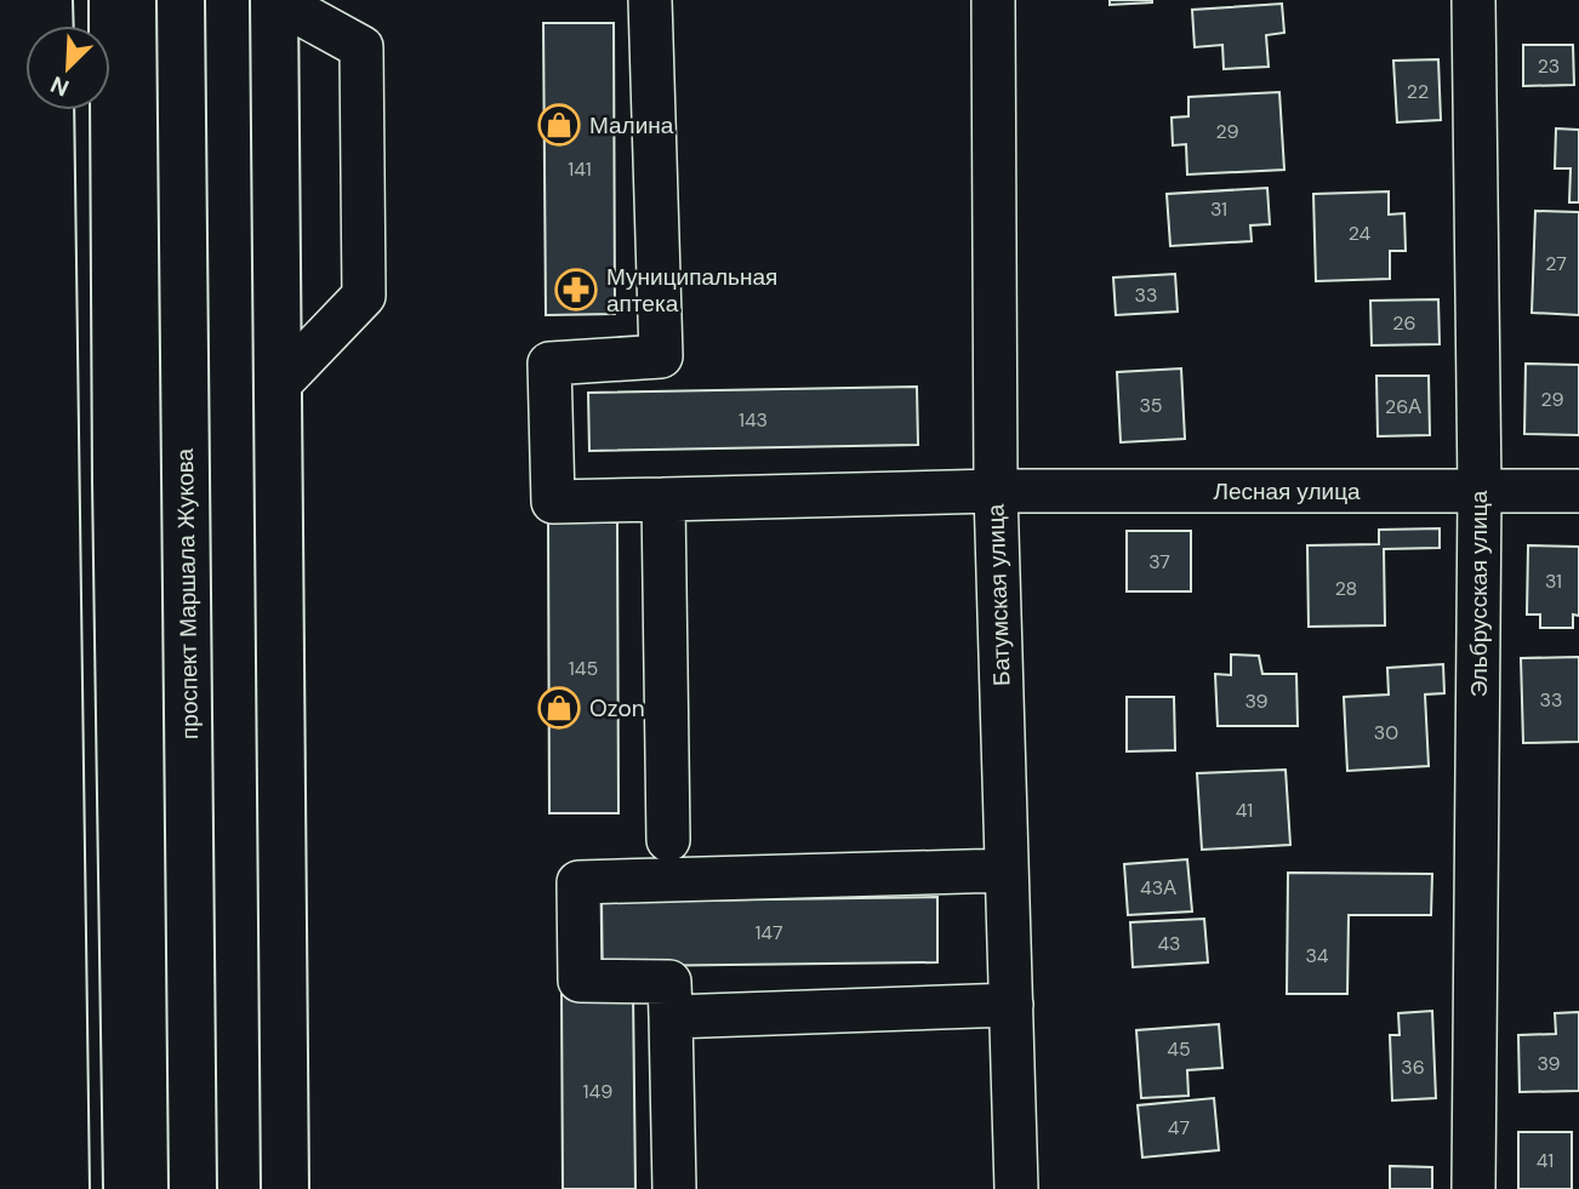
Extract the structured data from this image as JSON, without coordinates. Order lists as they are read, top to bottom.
{
  "streets": {
    "highway": ["проспект Маршала Жукова"],
    "street": ["Лесная улица", "Эльбрусская улица", "Батумская улица"]
  },
  "crossings": [
    ["Лесная улица", "Эльбрусская улица"],
    ["Лесная улица", "Батумская улица"]
  ],
  "places": {
    "shop": ["Малина", "Ozon"],
    "pharmacy": ["Муниципальная аптека"]
  },
  "house_numbers": [
    "23",
    "22",
    "29",
    "141",
    "31",
    "24",
    "27",
    "33",
    "26",
    "29",
    "35",
    "26А",
    "143",
    "37",
    "31",
    "28",
    "145",
    "33",
    "39",
    "30",
    "41",
    "43А",
    "147",
    "43",
    "34",
    "45",
    "39",
    "36",
    "149",
    "47",
    "41"
  ],
  "north": "bottom left"
}
